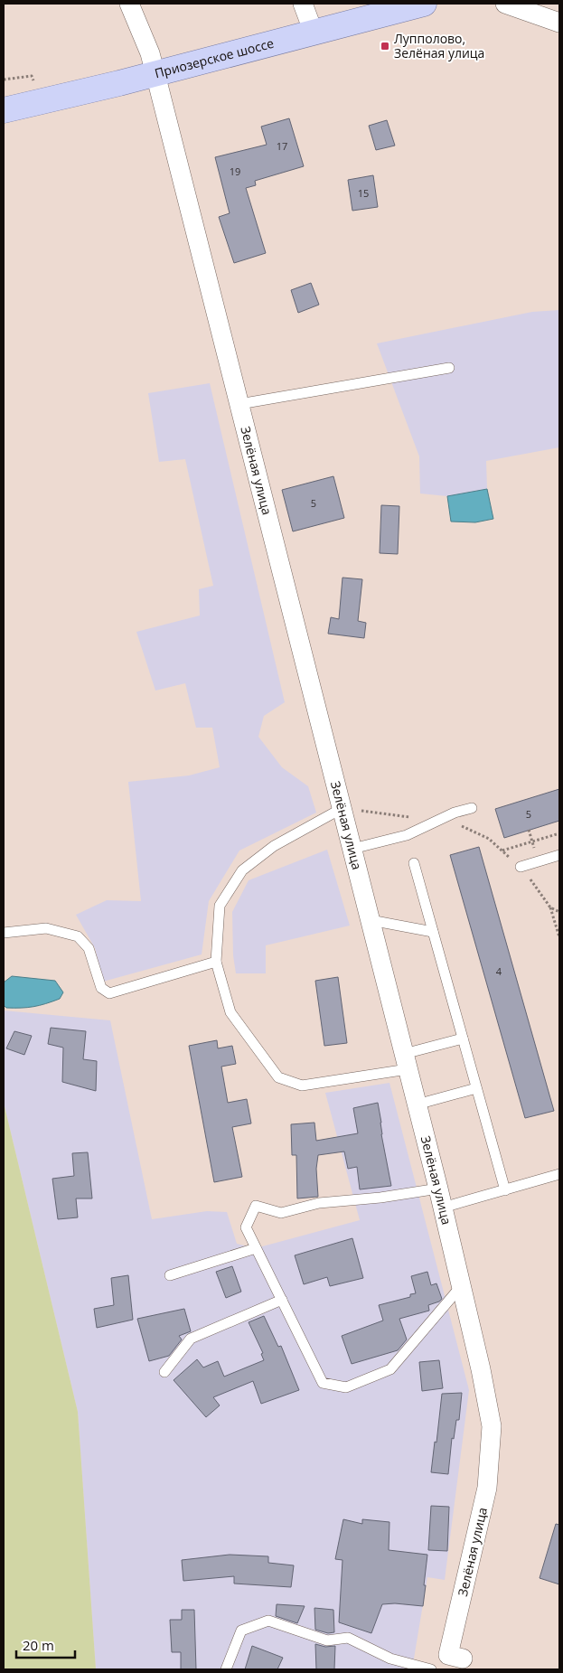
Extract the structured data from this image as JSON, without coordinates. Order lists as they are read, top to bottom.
{
  "streets": {
    "main road": ["Приозерское шоссе"],
    "street": ["Зелёная улица"]
  },
  "crossings": [
    ["Приозерское шоссе", "Зелёная улица"]
  ],
  "places": {
    "transit": ["Лупполово, Зелёная улица"]
  },
  "house_numbers": [
    "17",
    "19",
    "15",
    "5",
    "5",
    "4"
  ],
  "scale_bar": "20 m"
}
